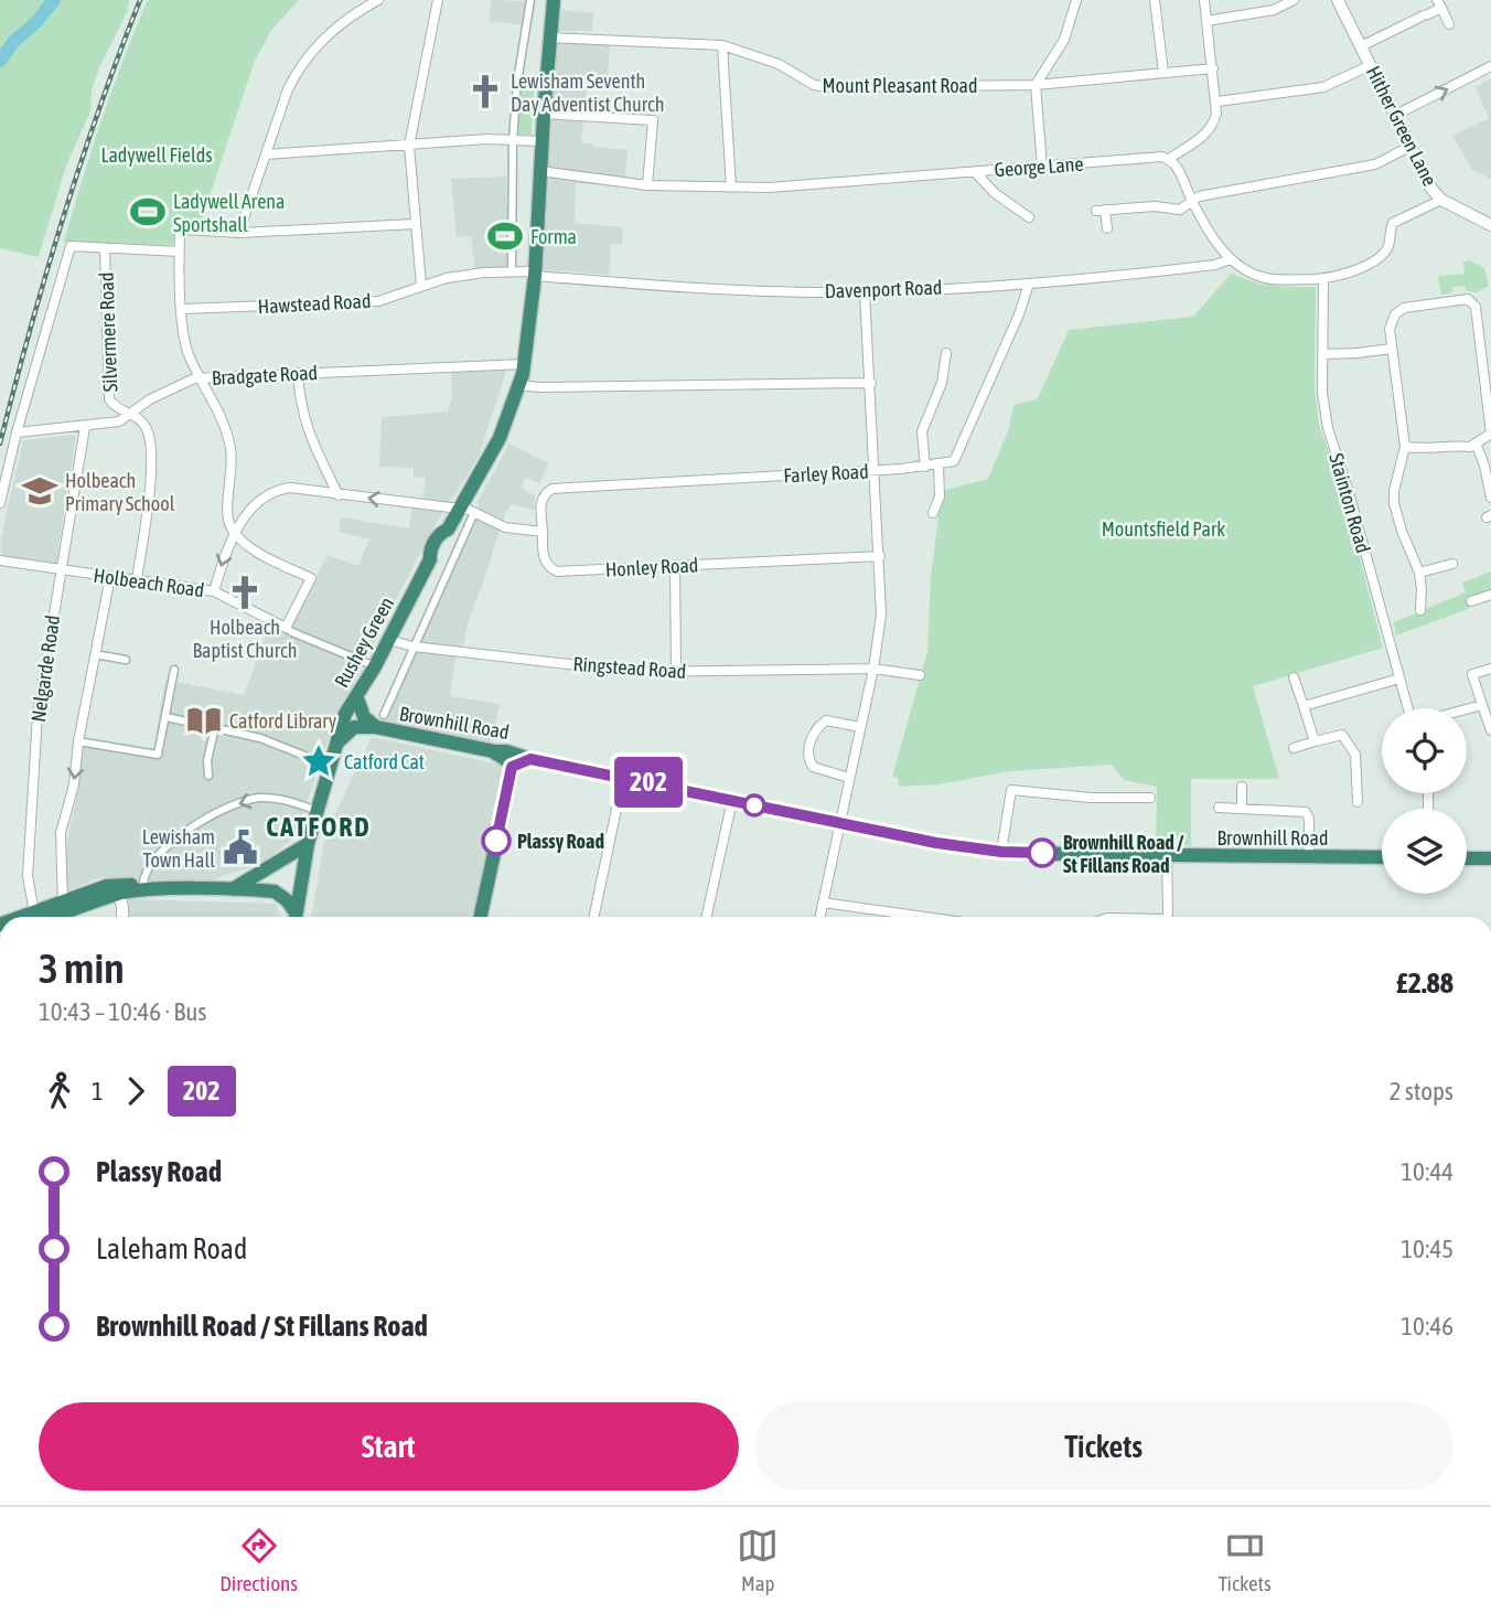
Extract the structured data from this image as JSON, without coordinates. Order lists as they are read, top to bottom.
{
  "streets": {
    "highway": ["Rushey Green", "Brownhill Road"],
    "street": [
      "Mount Pleasant Road",
      "Hither Green Lane",
      "George Lane",
      "Davenport Road",
      "Hawstead Road",
      "Silvermere Road",
      "Bradgate Road",
      "Farley Road",
      "Stainton Road",
      "Honley Road",
      "Holbeach Road",
      "Ringstead Road",
      "Nelgarde Road"
    ]
  },
  "crossings": [
    ["Mount Pleasant Road", "Rushey Green"],
    ["George Lane", "Rushey Green"],
    ["Davenport Road", "Hawstead Road"],
    ["Davenport Road", "Rushey Green"],
    ["Hawstead Road", "Rushey Green"],
    ["Silvermere Road", "Bradgate Road"],
    ["Silvermere Road", "Holbeach Road"],
    ["Bradgate Road", "Rushey Green"],
    ["Bradgate Road", "Nelgarde Road"],
    ["Farley Road", "Honley Road"],
    ["Holbeach Road", "Rushey Green"],
    ["Holbeach Road", "Nelgarde Road"],
    ["Rushey Green", "Ringstead Road"],
    ["Rushey Green", "Brownhill Road"]
  ],
  "districts": ["CATFORD"],
  "parks": ["Ladywell Fields", "Mountsfield Park"],
  "places": {
    "church": ["Lewisham Seventh Day Adventist Church", "Holbeach Baptist Church"],
    "sports": ["Ladywell Arena Sportshall", "Forma"],
    "school or university": ["Holbeach Primary School"],
    "library": ["Catford Library"],
    "place": ["Catford Cat"],
    "other": ["Plassy Road", "Brownhill Road / St Fillans Road"],
    "public building": ["Lewisham Town Hall"]
  },
  "lines": ["bus line 202"],
  "page": {
    "on_map": "202",
    "heading": ["3 min", "10:43 – 10:46 · Bus", "£2.88"],
    "legs": ["1", "202", "2 stops"],
    "list": [
      {
        "name": "Plassy Road",
        "value": "10:44"
      },
      {
        "name": "Laleham Road",
        "value": "10:45"
      },
      {
        "name": "Brownhill Road / St Fillans Road",
        "value": "10:46"
      }
    ],
    "buttons": ["Start", "Tickets"],
    "tabs": ["Directions", "Map", "Tickets"]
  }
}
